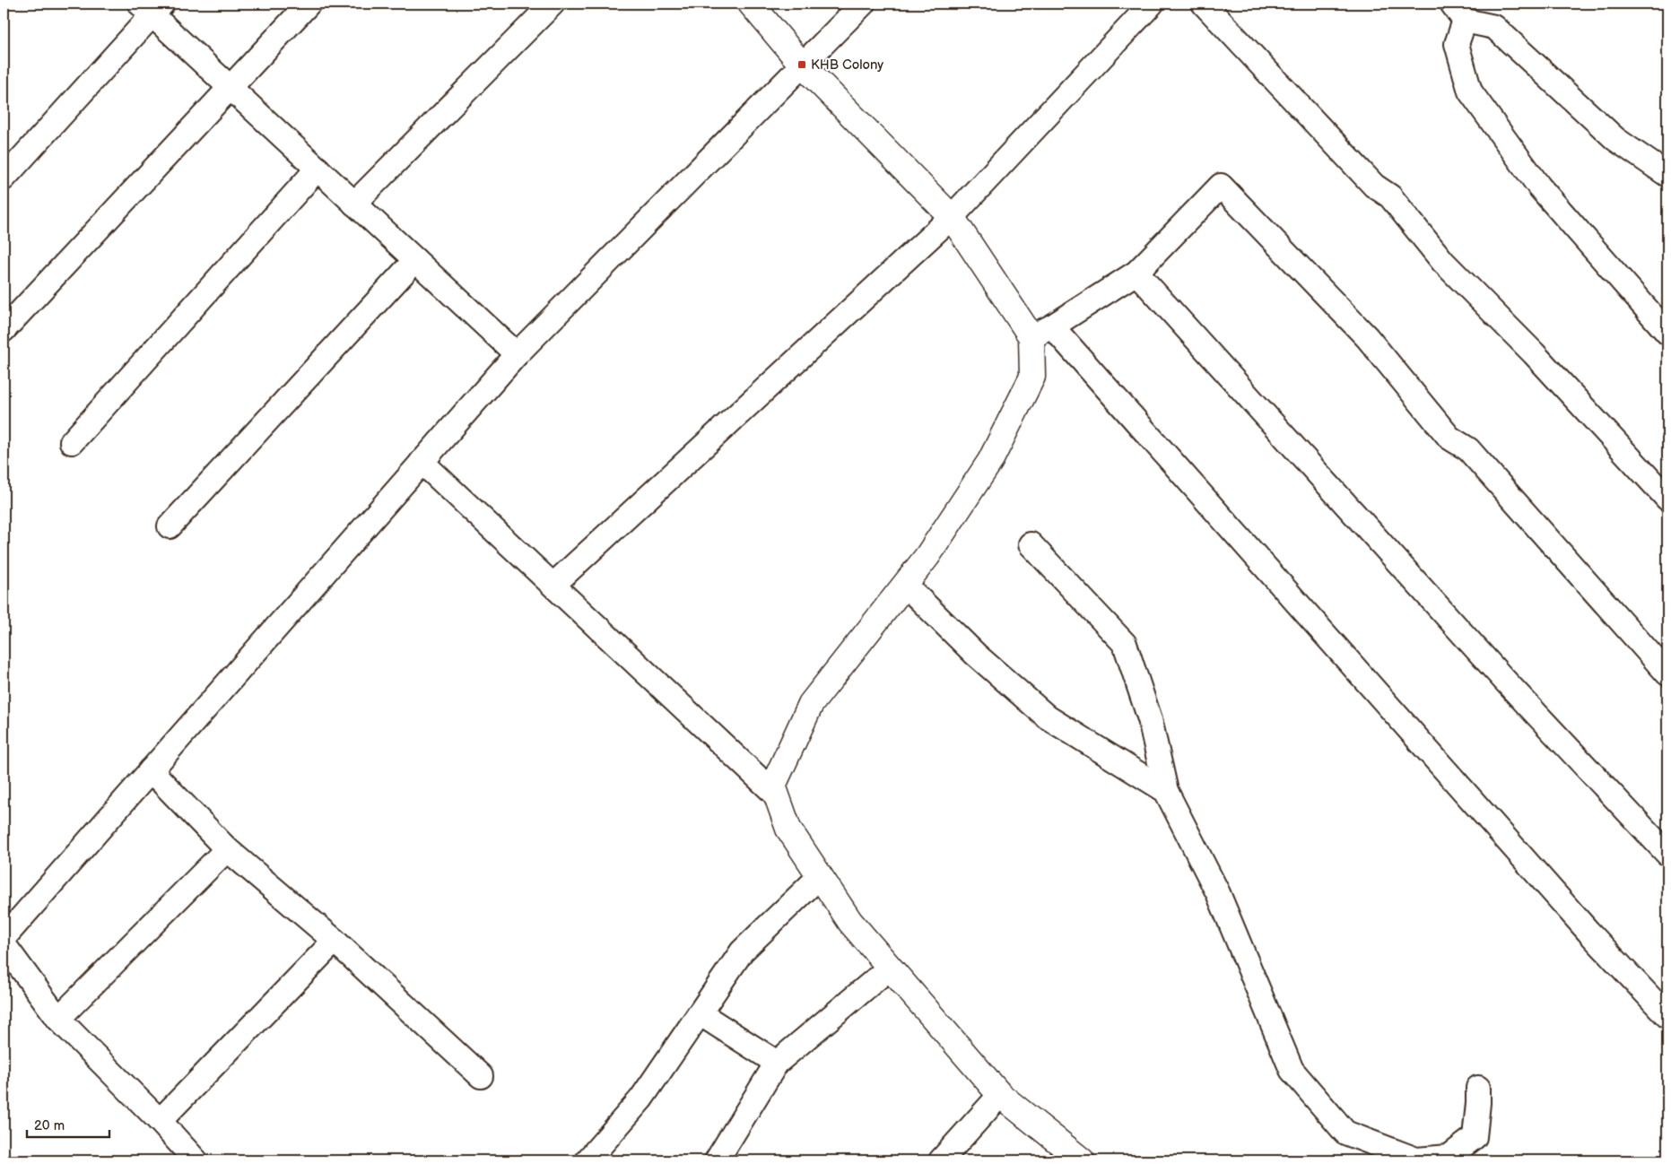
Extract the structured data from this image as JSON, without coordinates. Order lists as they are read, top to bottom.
{
  "places": {
    "transit": ["KHB Colony"]
  },
  "scale_bar": "20 m"
}
